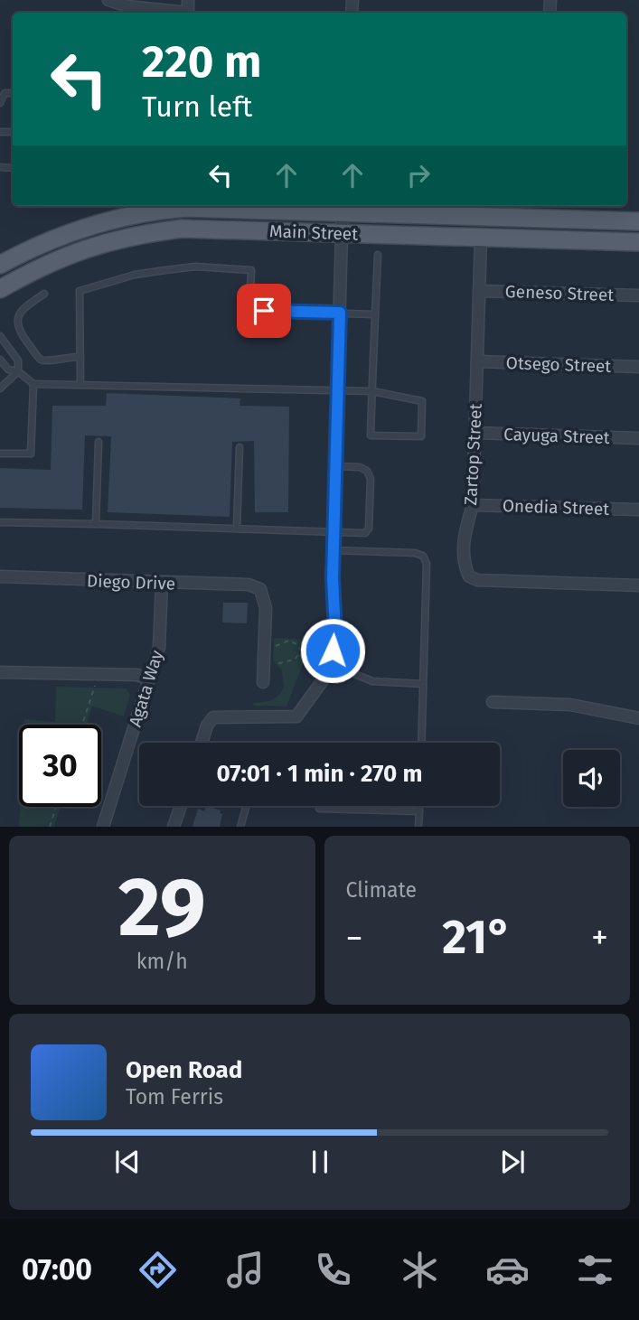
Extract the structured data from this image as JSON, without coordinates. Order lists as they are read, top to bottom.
{
  "streets": {
    "main road": ["Main Street"],
    "street": [
      "Geneso Street",
      "Otsego Street",
      "Cayuga Street",
      "Zartop Street",
      "Onedia Street",
      "Diego Drive",
      "Agata Way"
    ]
  },
  "crossings": [
    ["Main Street", "Zartop Street"],
    ["Geneso Street", "Zartop Street"],
    ["Otsego Street", "Zartop Street"],
    ["Cayuga Street", "Zartop Street"],
    ["Zartop Street", "Onedia Street"],
    ["Diego Drive", "Agata Way"]
  ],
  "page": {
    "turn": ["220 m", "Turn left"],
    "limit": "30",
    "trip": "07:01 · 1 min · 270 m",
    "tile": [
      ["29", "km/h"],
      "Climate"
    ],
    "heat": ["−", "21°", "+"],
    "song": ["Open Road", "Tom Ferris"],
    "tabs": "07:00"
  }
}
